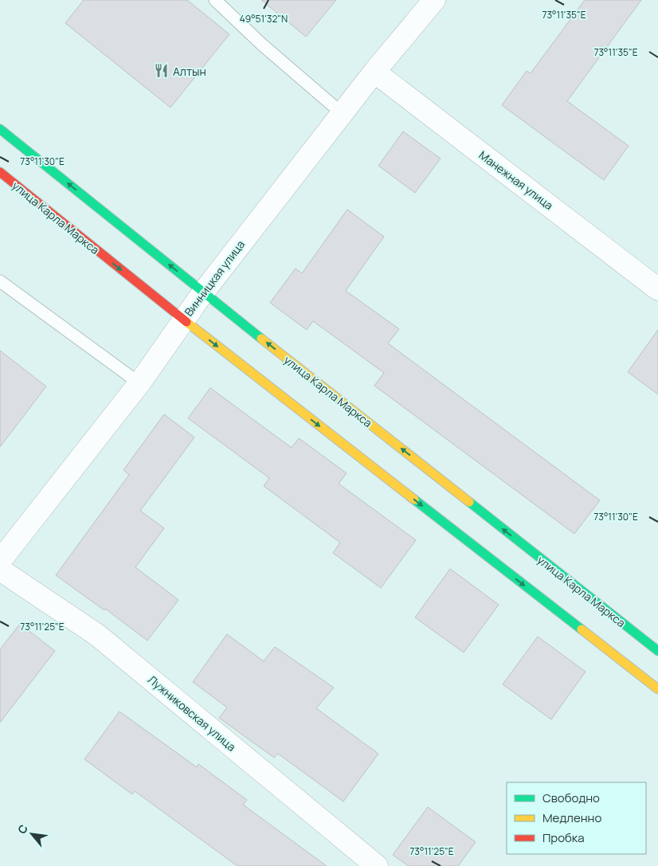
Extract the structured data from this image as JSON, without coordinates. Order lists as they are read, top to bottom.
{
  "streets": {
    "main road": ["улица Карла Маркса"],
    "street": ["Манежная улица", "Винницкая улица", "Лужниковская улица"]
  },
  "crossings": [
    ["Манежная улица", "Винницкая улица"],
    ["улица Карла Маркса", "Винницкая улица"]
  ],
  "places": {
    "restaurant": ["Алтын"]
  },
  "legend": ["Свободно", "Медленно", "Пробка"],
  "north": "top left",
  "coordinates": [
    "73°11'35\"E",
    "49°51'32\"N",
    "73°11'30\"E",
    "73°11'25\"E"
  ]
}
